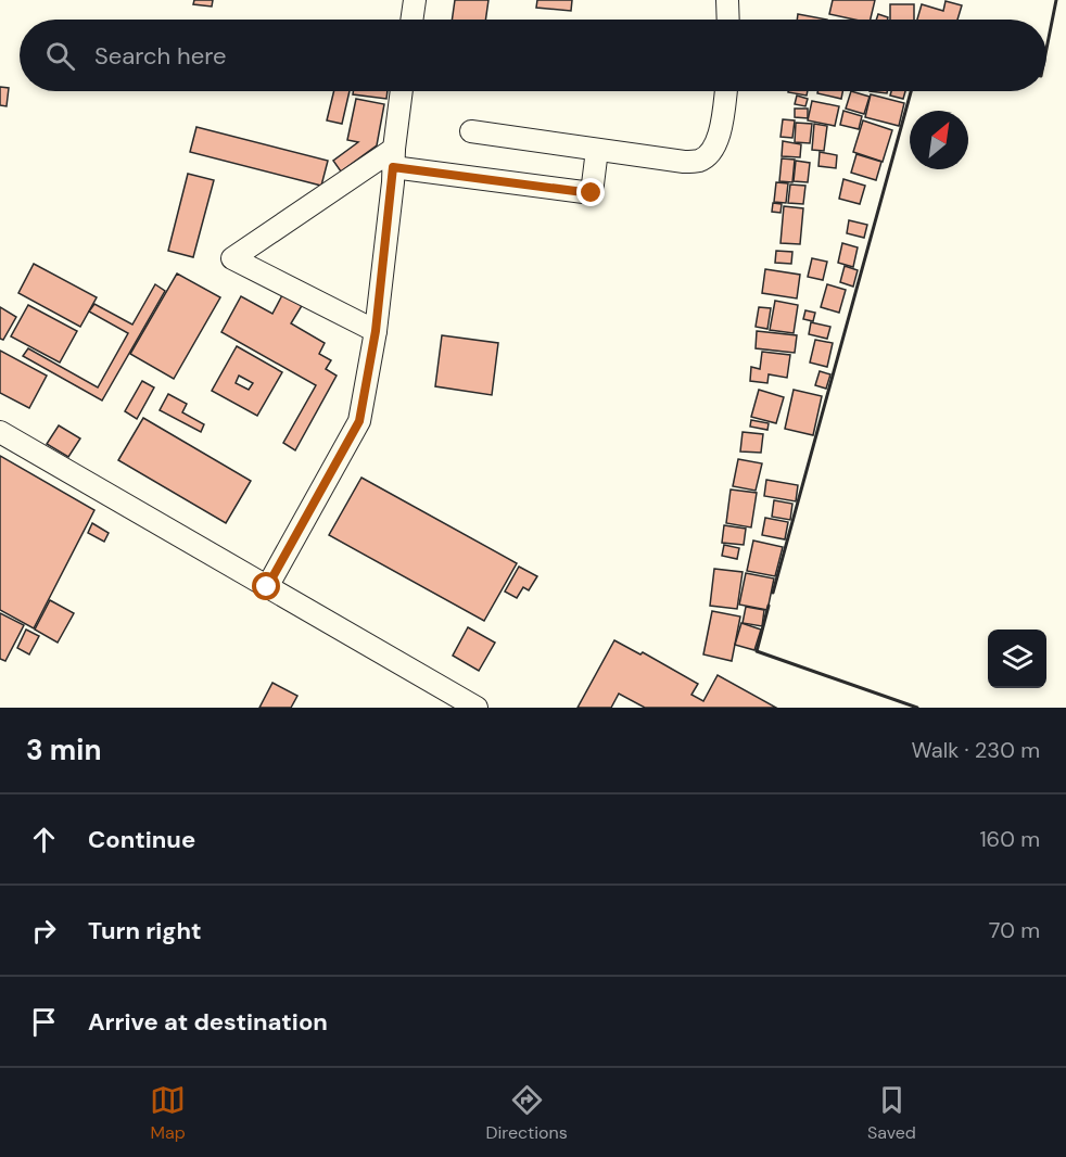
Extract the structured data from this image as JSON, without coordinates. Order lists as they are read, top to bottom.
{
  "north": "top right",
  "page": {
    "search": "Search here",
    "heading": ["3 min", "Walk · 230 m"],
    "list": [
      ["Continue", "160 m"],
      ["Turn right", "70 m"],
      "Arrive at destination"
    ],
    "nav": ["Map", "Directions", "Saved"]
  }
}
